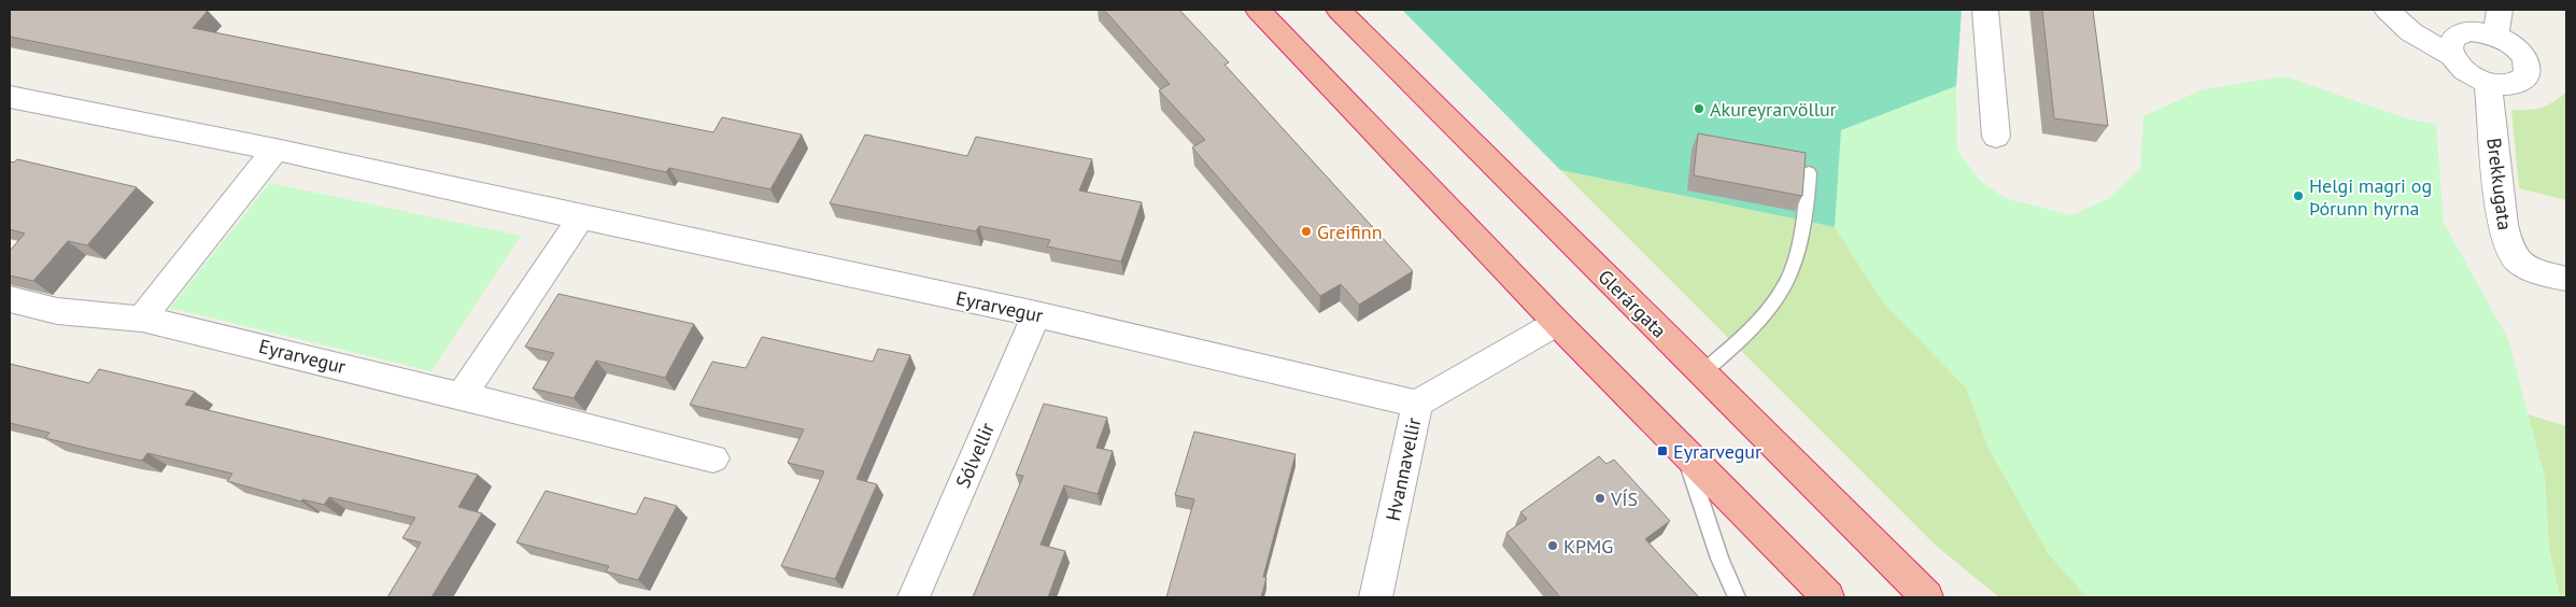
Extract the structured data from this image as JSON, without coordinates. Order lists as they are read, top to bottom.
{
  "streets": {
    "highway": ["Glerárgata"],
    "street": [
      "Brekkugata",
      "Eyrarvegur",
      "Sólvellir",
      "Hvannavellir"
    ]
  },
  "crossings": [
    ["Eyrarvegur", "Sólvellir"],
    ["Eyrarvegur", "Hvannavellir"]
  ],
  "places": {
    "other": [
      "Akureyrarvöllur",
      "Helgi magri og Þórunn hyrna",
      "Greifinn",
      "VÍS",
      "KPMG"
    ],
    "transit": ["Eyrarvegur"]
  }
}
